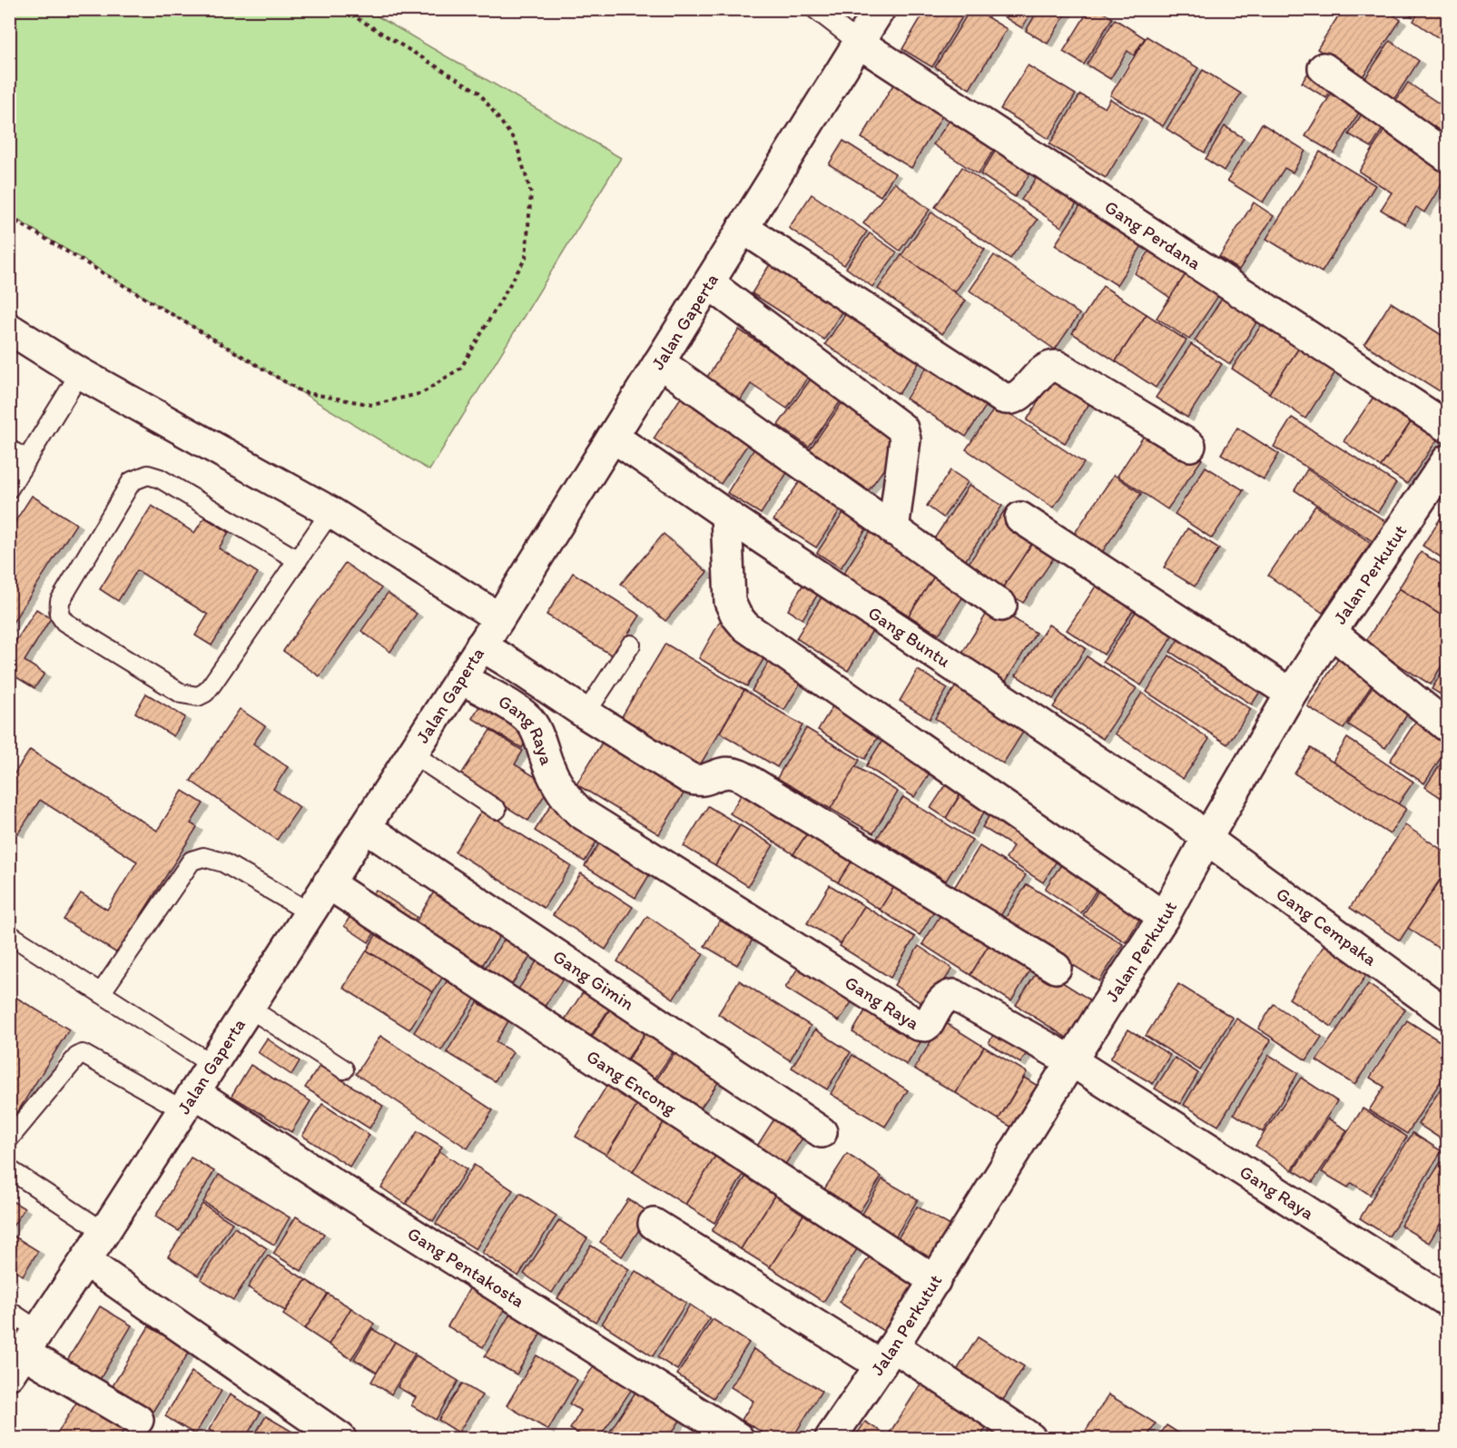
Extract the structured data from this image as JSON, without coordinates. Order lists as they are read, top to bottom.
{
  "streets": {
    "street": [
      "Gang Perdana",
      "Jalan Gaperta",
      "Jalan Perkutut",
      "Gang Buntu",
      "Gang Raya",
      "Gang Cempaka",
      "Gang Gimin",
      "Gang Encong",
      "Gang Pentakosta"
    ]
  },
  "crossings": [
    ["Gang Perdana", "Jalan Gaperta"],
    ["Jalan Gaperta", "Gang Buntu"],
    ["Jalan Gaperta", "Gang Raya"],
    ["Jalan Gaperta", "Gang Gimin"],
    ["Jalan Gaperta", "Gang Encong"],
    ["Jalan Gaperta", "Gang Pentakosta"],
    ["Jalan Perkutut", "Gang Buntu"],
    ["Jalan Perkutut", "Gang Raya"],
    ["Jalan Perkutut", "Gang Cempaka"],
    ["Jalan Perkutut", "Gang Encong"],
    ["Gang Buntu", "Gang Cempaka"]
  ]
}
